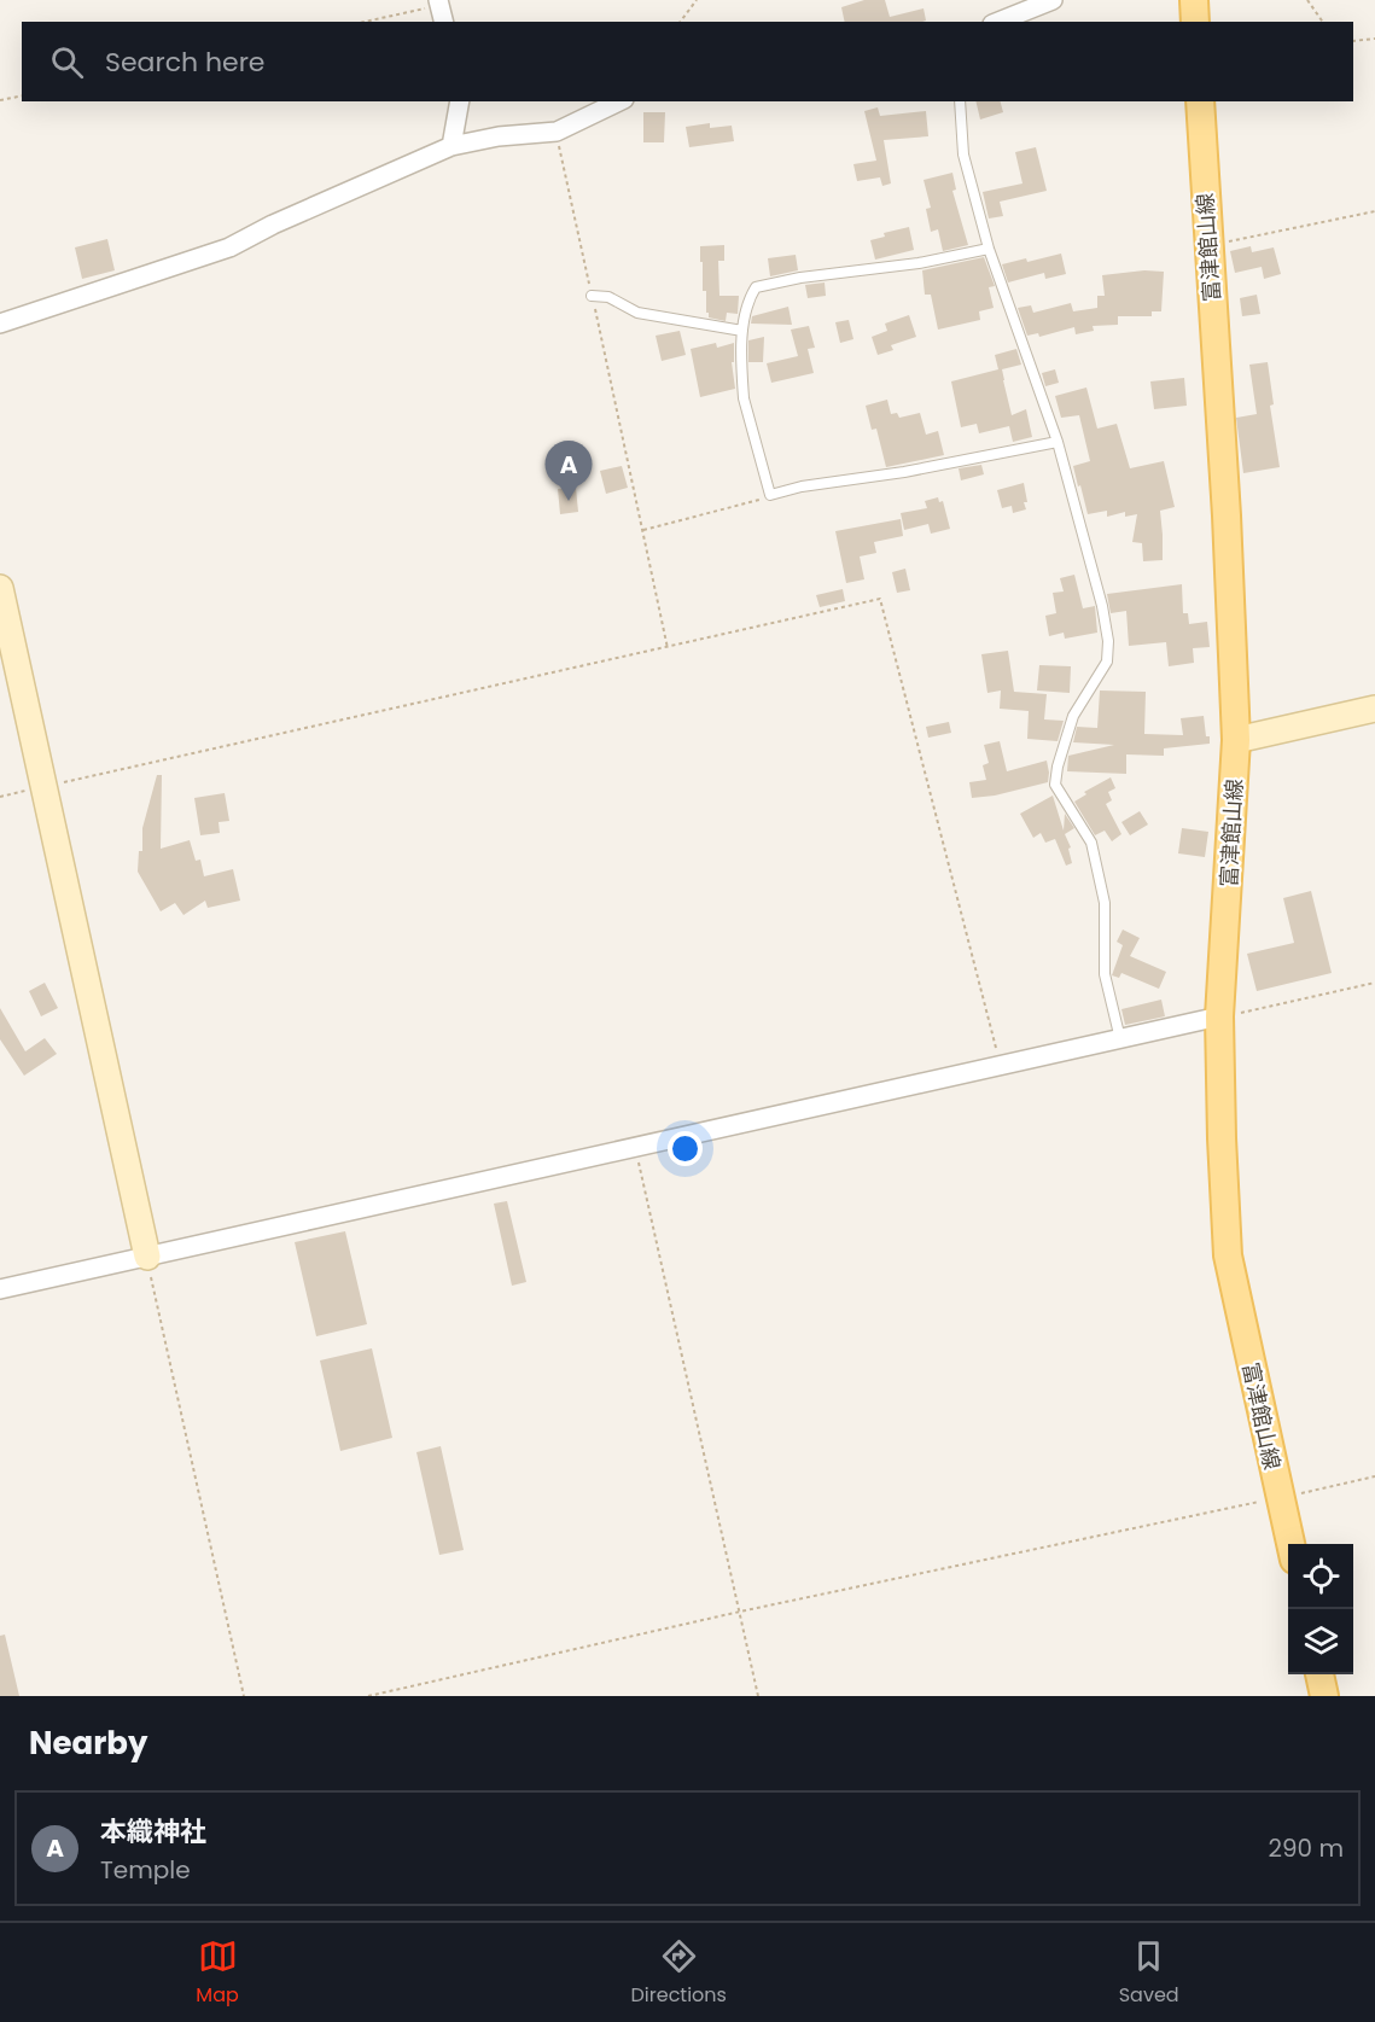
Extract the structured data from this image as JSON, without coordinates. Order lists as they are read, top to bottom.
{
  "streets": {
    "main road": ["富津館山線"]
  },
  "page": {
    "search": "Search here",
    "pins": "A",
    "heading": "Nearby",
    "list": [
      {
        "mark": "A",
        "name": "本織神社",
        "note": "Temple",
        "value": "290 m"
      }
    ],
    "nav": ["Map", "Directions", "Saved"]
  }
}
